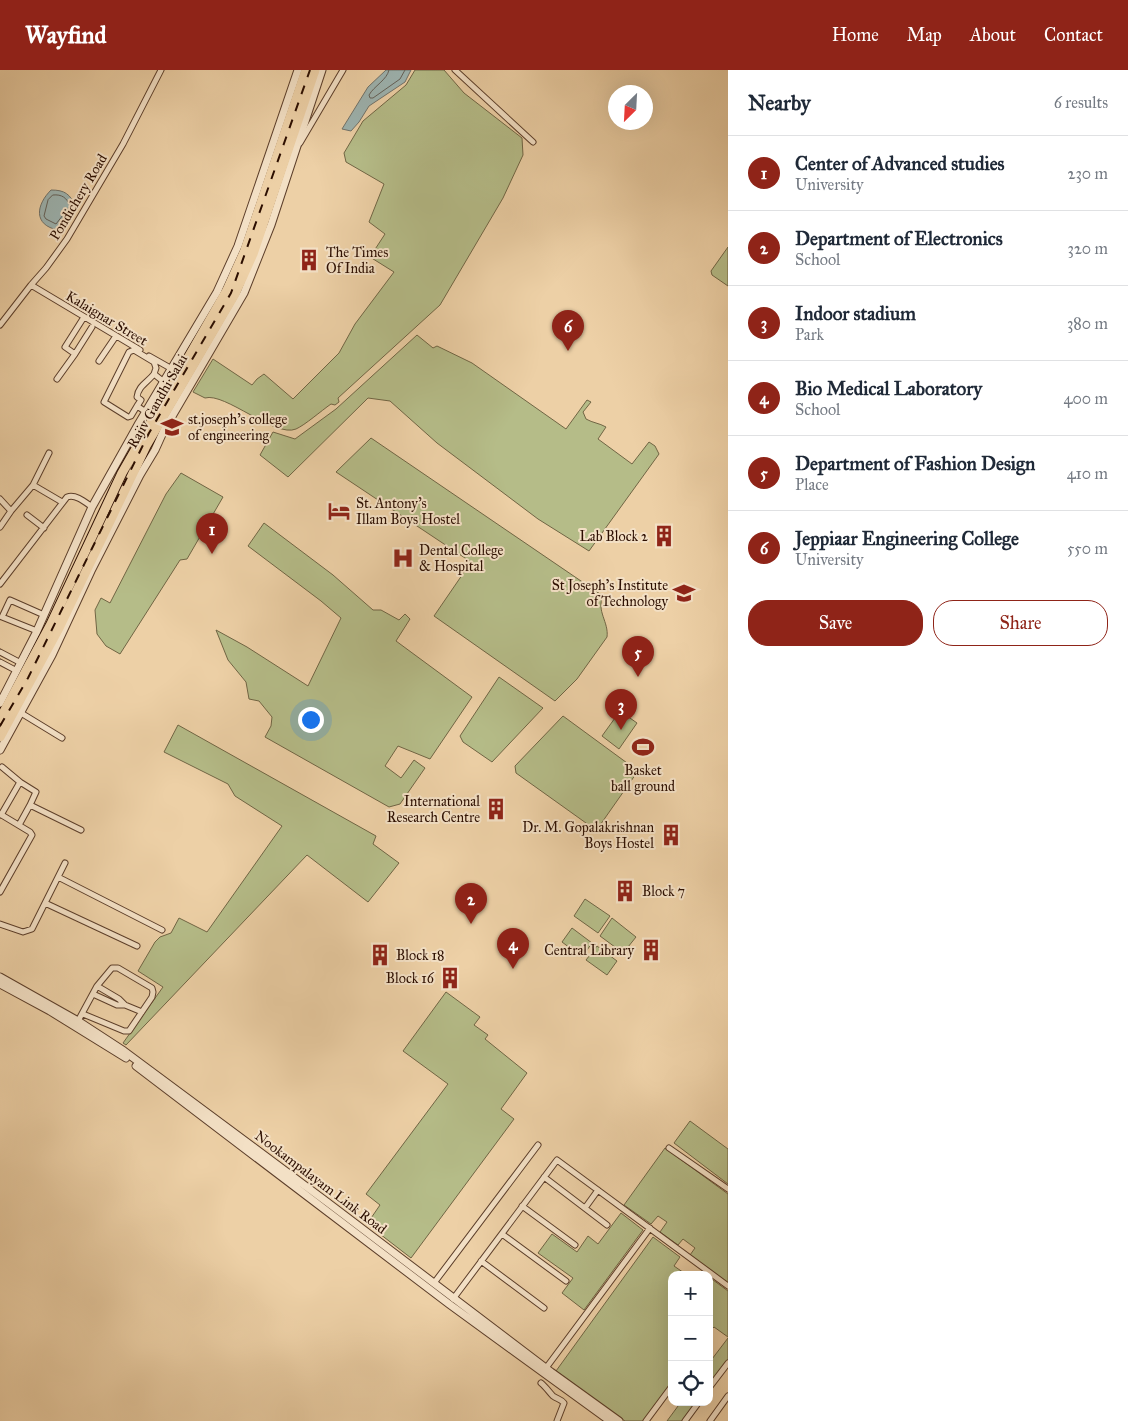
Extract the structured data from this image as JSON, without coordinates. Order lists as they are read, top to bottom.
{
  "streets": {
    "main road": ["Rajiv Gandhi Salai"],
    "street": ["Pondichery Road", "Kalaignar Street", "Nookampalayam Link Road"]
  },
  "crossings": [
    ["Pondichery Road", "Kalaignar Street"]
  ],
  "places": {
    "building": [
      "The Times Of India",
      "Lab Block 2",
      "International Research Centre",
      "Dr. M. Gopalakrishnan Boys Hostel",
      "Block 7",
      "Central Library",
      "Block 18",
      "Block 16"
    ],
    "school or university": ["st.joseph's college of engineering", "St Joseph's Institute of Technology"],
    "hotel": ["St. Antony's Illam Boys Hostel"],
    "hospital": ["Dental College & Hospital"],
    "sports": ["Basket ball ground"]
  },
  "north": "bottom left",
  "page": {
    "header": "Wayfind",
    "nav": [
      "Home",
      "Map",
      "About",
      "Contact"
    ],
    "heading": ["Nearby", "6 results"],
    "list": [
      {
        "mark": "1",
        "name": "Center of Advanced studies",
        "note": "University",
        "value": "230 m"
      },
      {
        "mark": "2",
        "name": "Department of Electronics",
        "note": "School",
        "value": "320 m"
      },
      {
        "mark": "3",
        "name": "Indoor stadium",
        "note": "Park",
        "value": "380 m"
      },
      {
        "mark": "4",
        "name": "Bio Medical Laboratory",
        "note": "School",
        "value": "400 m"
      },
      {
        "mark": "5",
        "name": "Department of Fashion Design",
        "note": "Place",
        "value": "410 m"
      },
      {
        "mark": "6",
        "name": "Jeppiaar Engineering College",
        "note": "University",
        "value": "550 m"
      }
    ],
    "pins": [
      "6",
      "1",
      "5",
      "3",
      "2",
      "4"
    ],
    "buttons": ["Save", "Share"],
    "map_buttons": ["+", "−"]
  }
}
